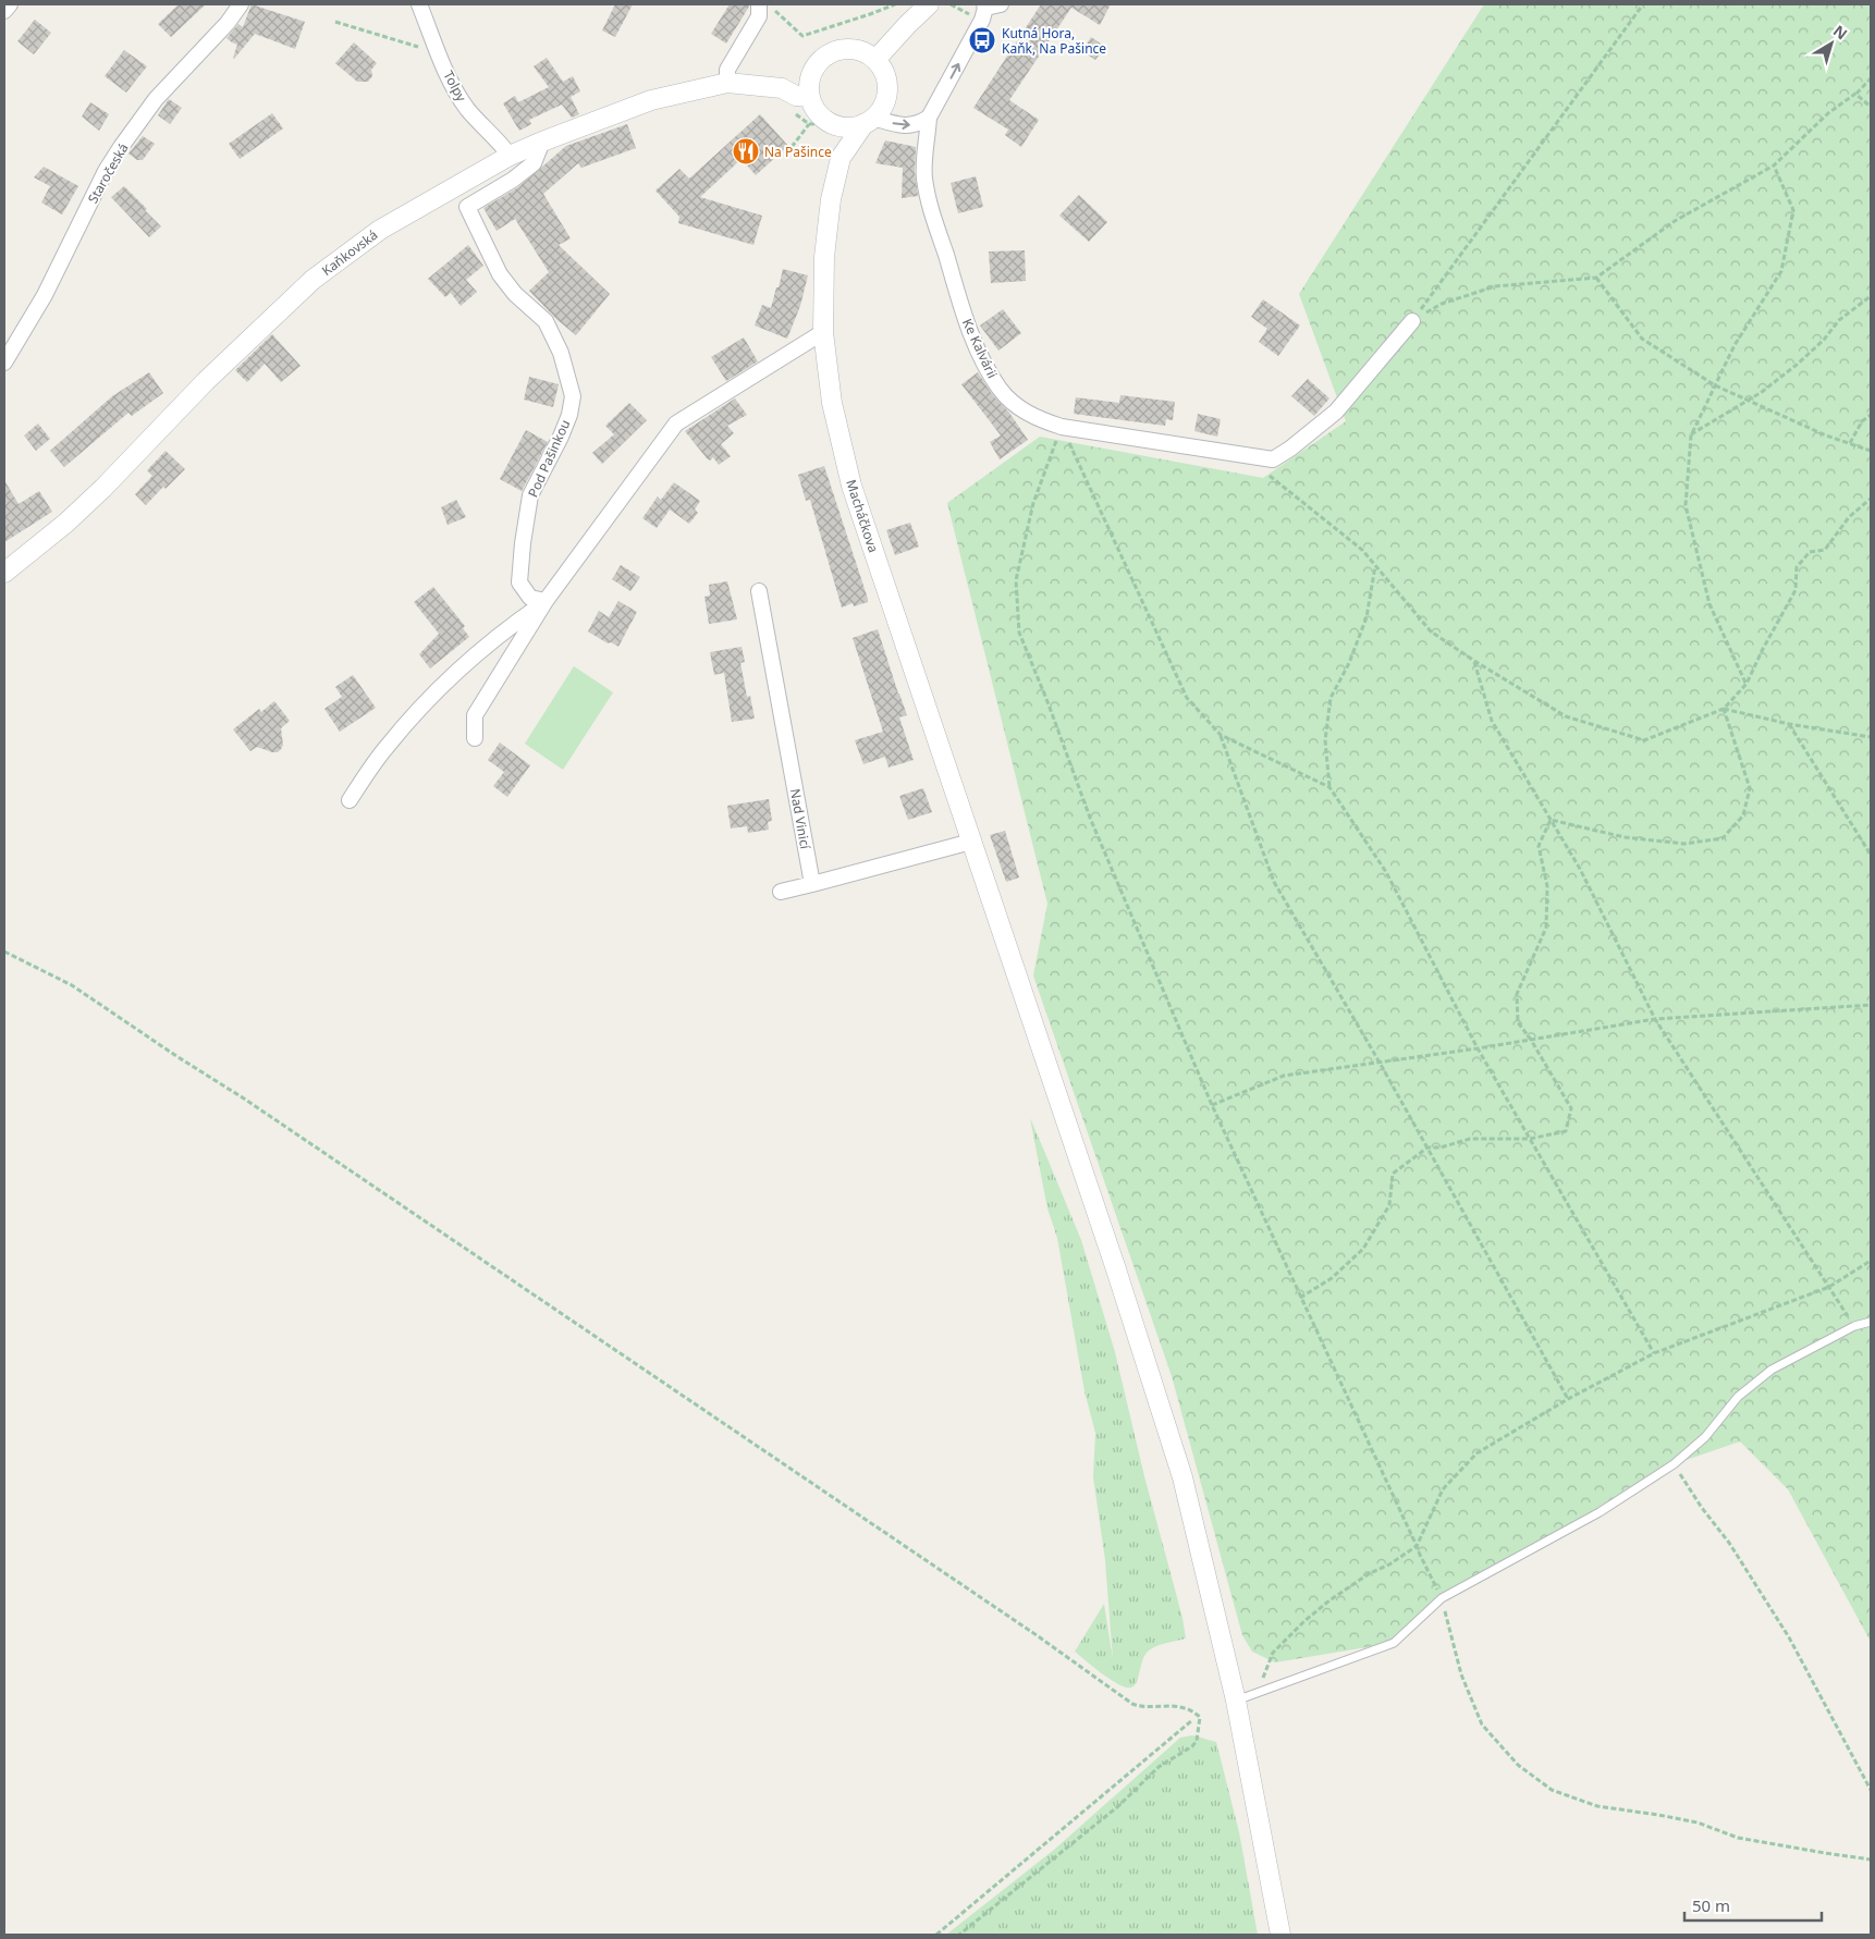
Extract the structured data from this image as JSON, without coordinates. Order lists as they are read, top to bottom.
{
  "streets": {
    "street": [
      "Tolpy",
      "Staročeská",
      "Kaňkovská",
      "Ke Kalvárii",
      "Pod Pašinkou",
      "Macháčkova",
      "Nad Vinicí"
    ]
  },
  "crossings": [
    ["Tolpy", "Kaňkovská"],
    ["Kaňkovská", "Pod Pašinkou"]
  ],
  "places": {
    "bus stop": ["Kutná Hora, Kaňk, Na Pašince"],
    "restaurant": ["Na Pašince"]
  },
  "scale_bar": "50 m",
  "north": "top right"
}
